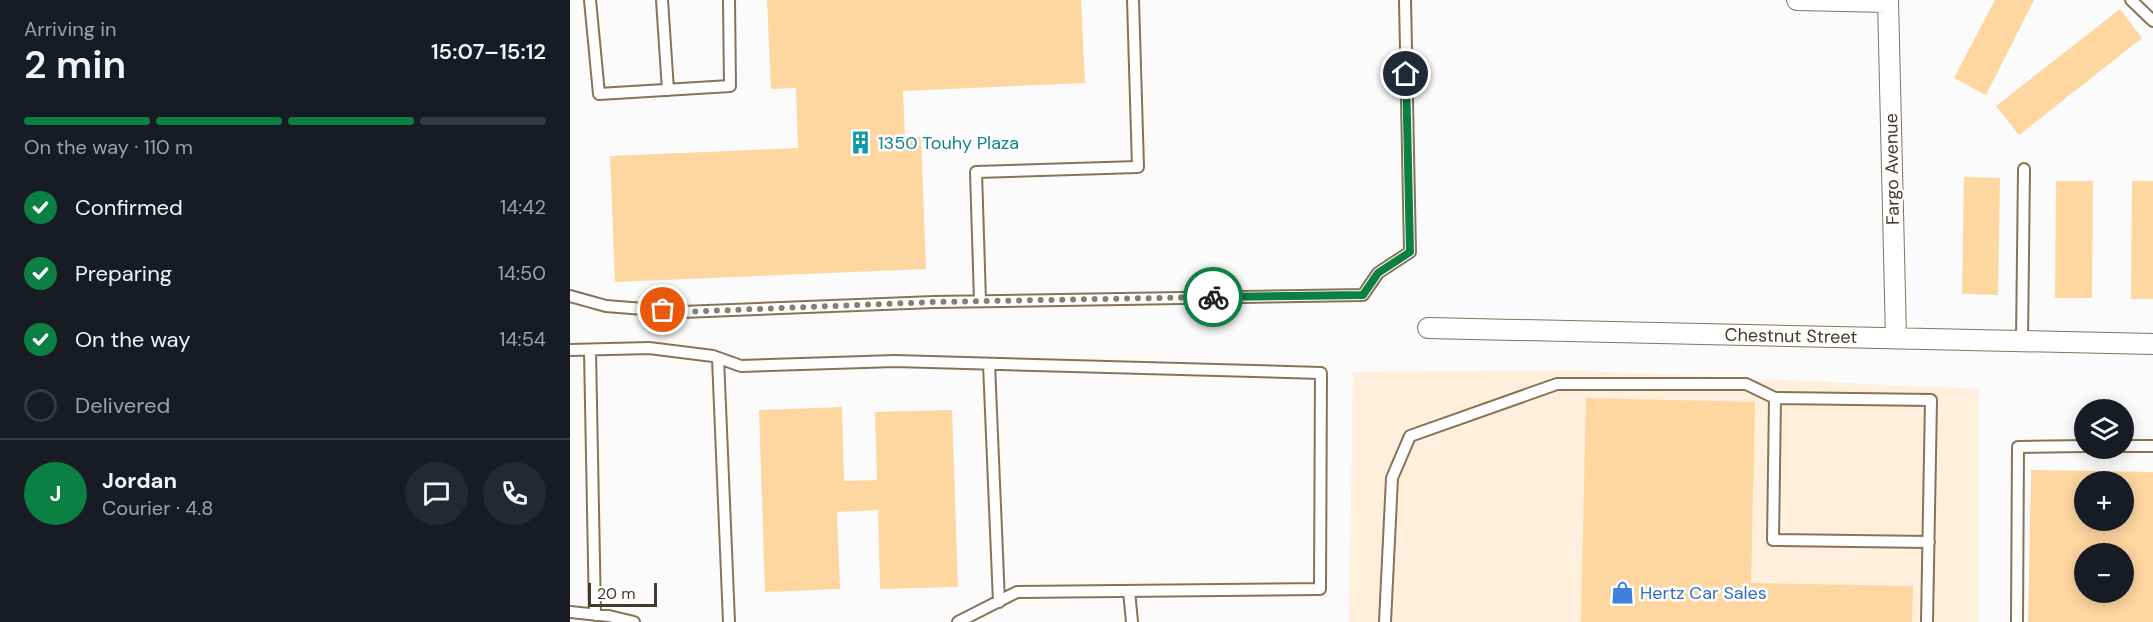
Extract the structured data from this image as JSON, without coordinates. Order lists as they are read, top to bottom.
{
  "streets": {
    "street": ["Fargo Avenue", "Chestnut Street"]
  },
  "crossings": [
    ["Fargo Avenue", "Chestnut Street"]
  ],
  "places": {
    "building": ["1350 Touhy Plaza"],
    "shop": ["Hertz Car Sales"]
  },
  "scale_bar": "20 m",
  "page": {
    "heading": ["2 min", "Arriving in", "15:07–15:12"],
    "panel": ["Jordan", "Courier · 4.8"],
    "bar": "On the way · 110 m",
    "list": [
      ["Confirmed", "14:42"],
      ["Preparing", "14:50"],
      ["On the way", "14:54"],
      "Delivered"
    ],
    "map_buttons": ["+", "−"],
    "round": "J",
    "scale": "20 m"
  }
}
